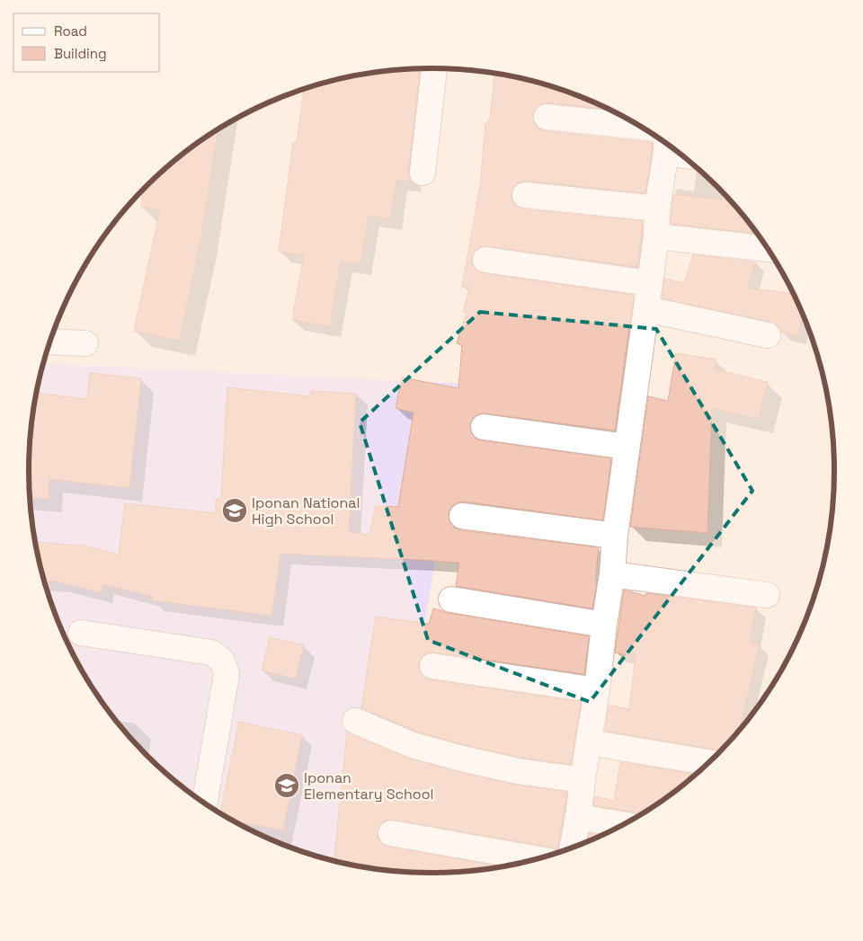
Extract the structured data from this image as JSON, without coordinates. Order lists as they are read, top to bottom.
{
  "places": {
    "school or university": ["Iponan National High School", "Iponan Elementary School"]
  },
  "legend": ["Road", "Building"]
}
